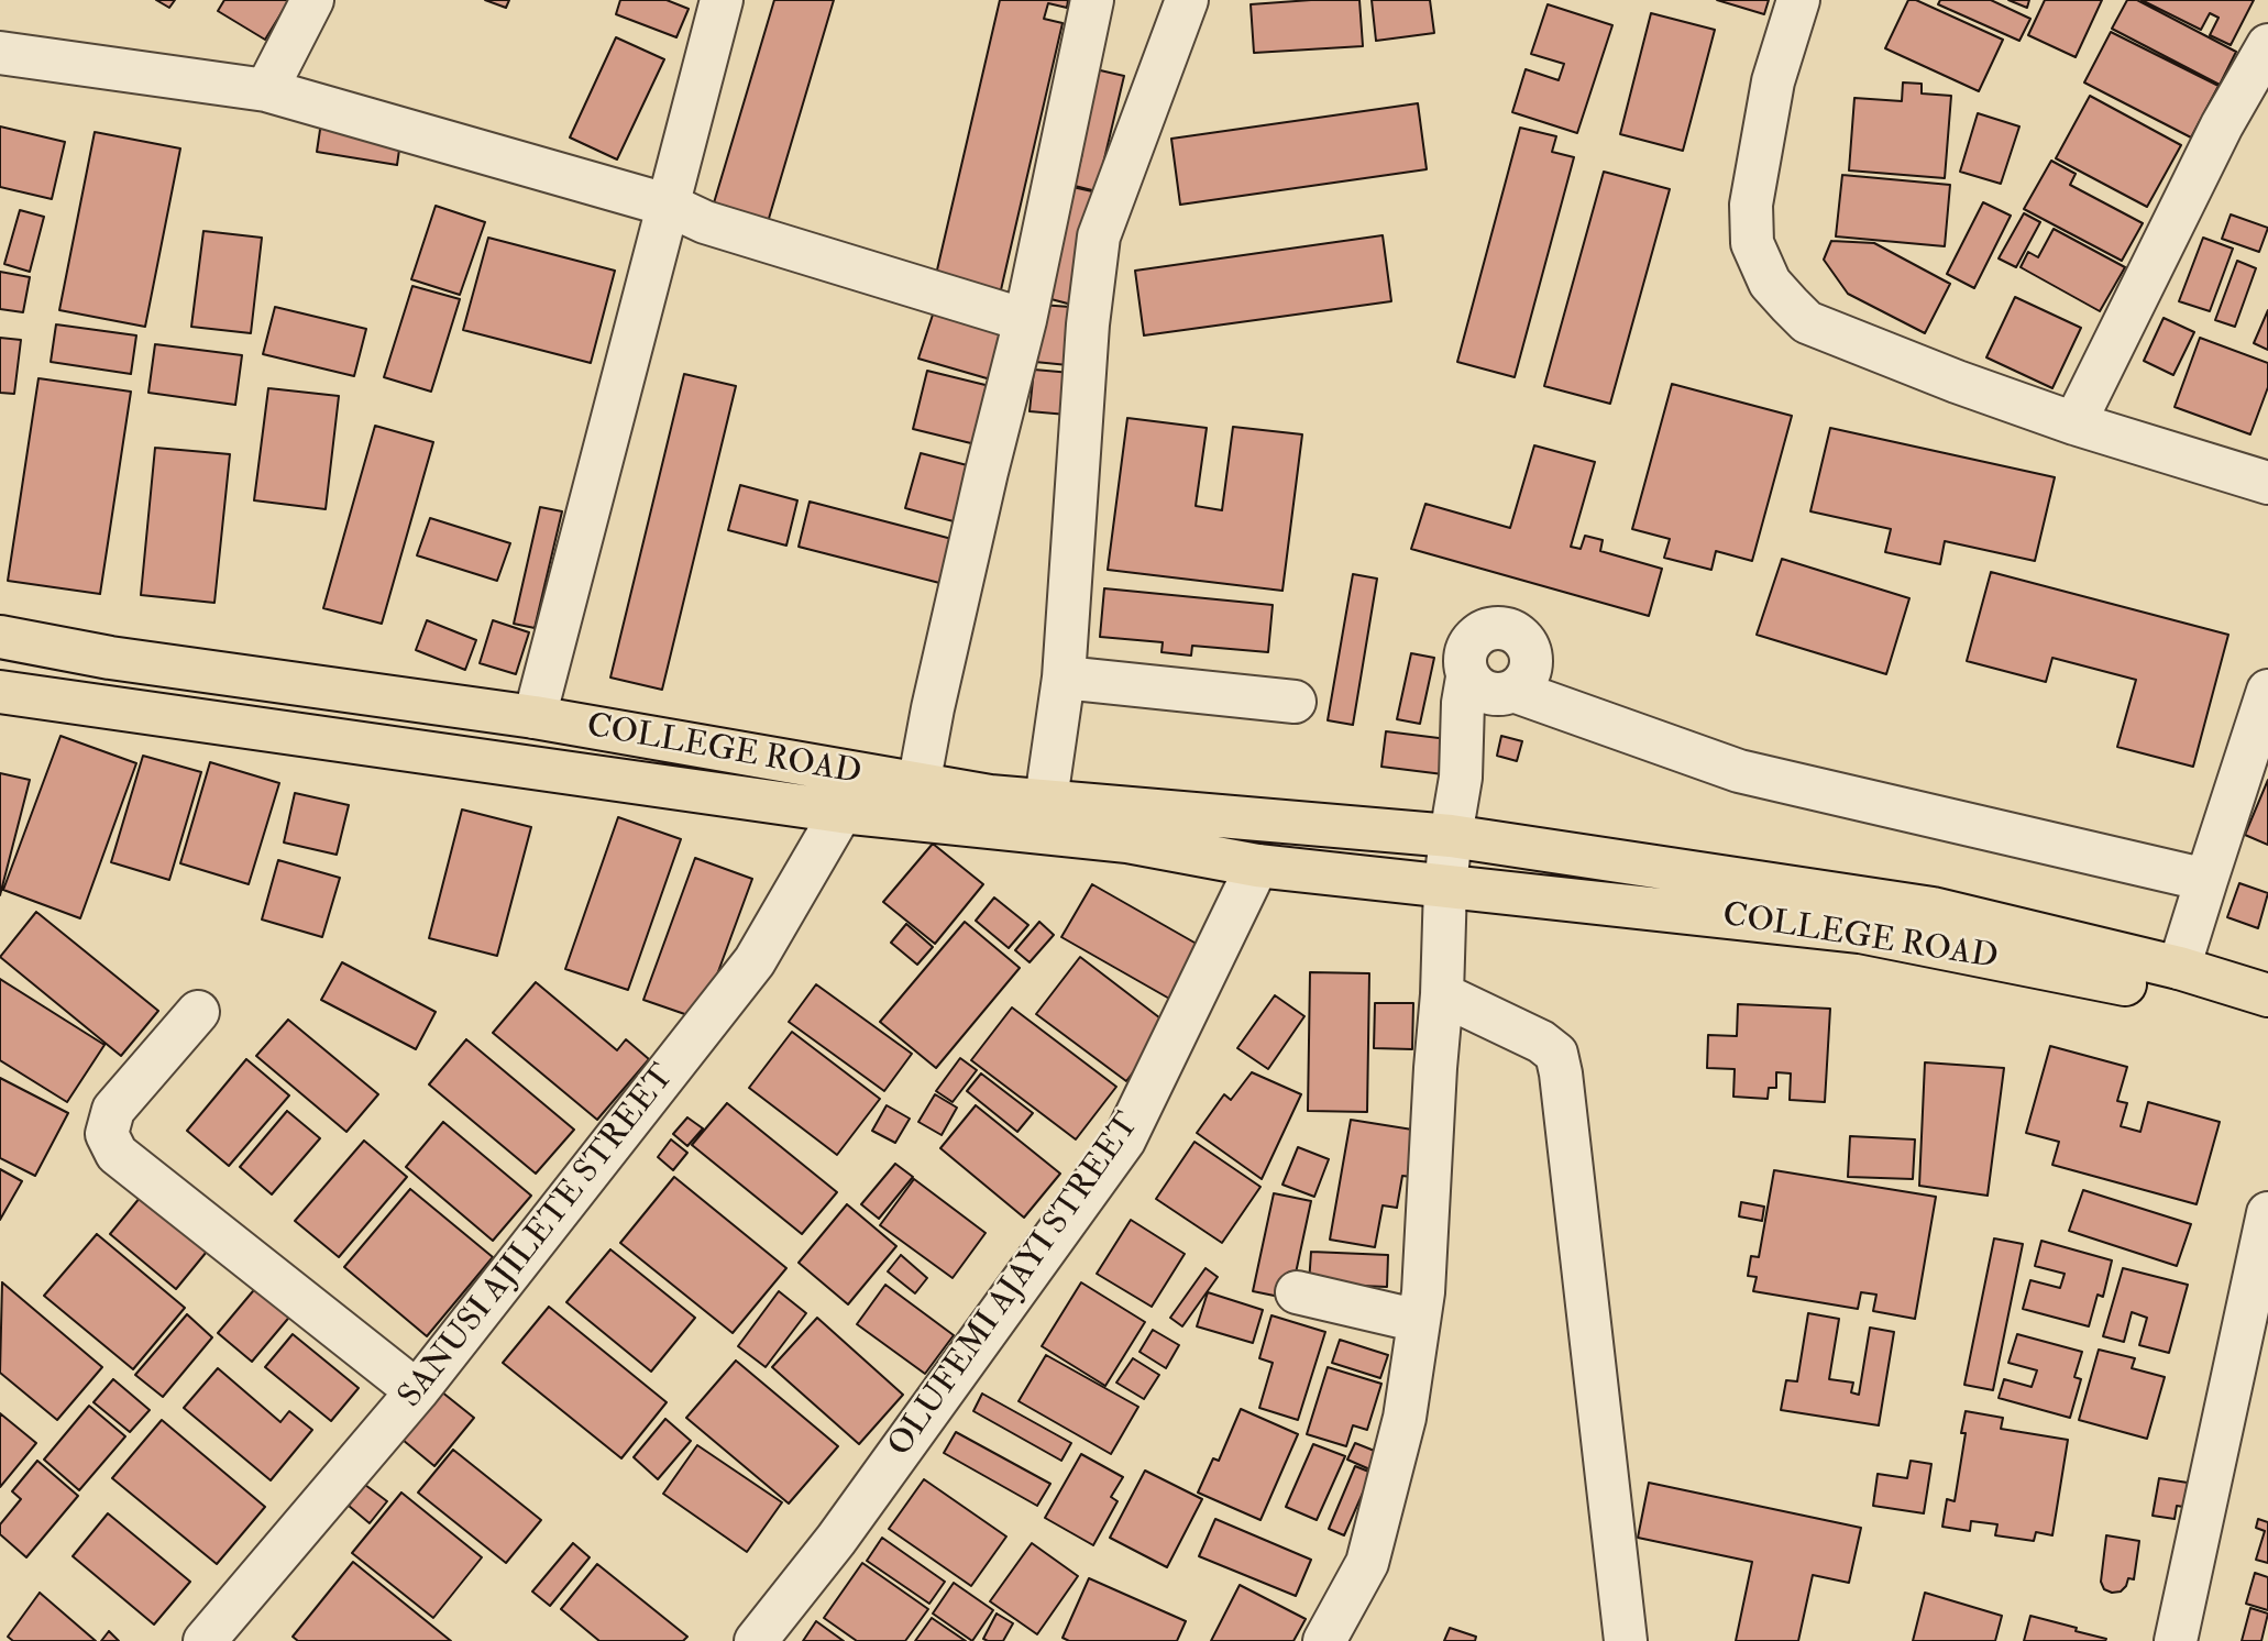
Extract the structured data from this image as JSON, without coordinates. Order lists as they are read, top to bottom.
{
  "streets": {
    "main road": ["COLLEGE ROAD"],
    "street": ["SANUSI AJILETE STREET", "OLUFEMI AJAYI STREET"]
  },
  "crossings": [
    ["COLLEGE ROAD", "SANUSI AJILETE STREET"],
    ["COLLEGE ROAD", "OLUFEMI AJAYI STREET"]
  ]
}
